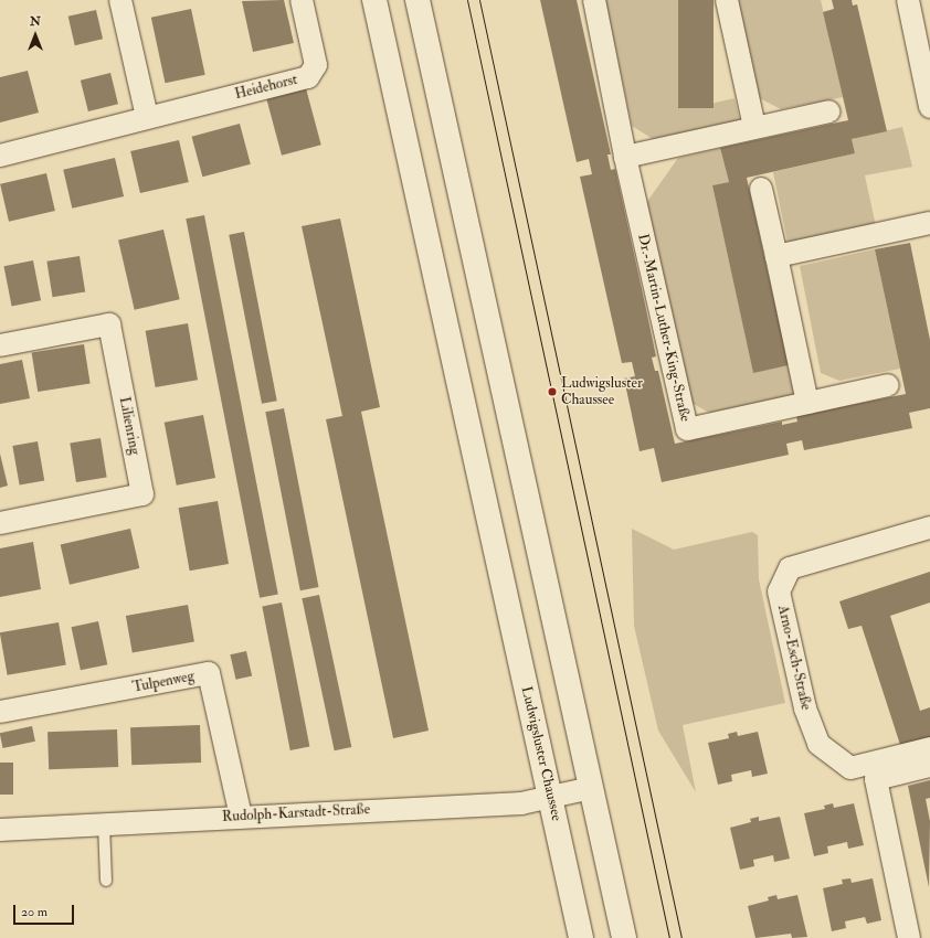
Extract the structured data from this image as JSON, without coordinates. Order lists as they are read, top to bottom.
{
  "streets": {
    "street": [
      "Heidehorst",
      "Dr.-Martin-Luther-King-Straße",
      "Lilienring",
      "Arno-Esch-Straße",
      "Tulpenweg",
      "Ludwigsluster Chaussee",
      "Rudolph-Karstadt-Straße"
    ]
  },
  "crossings": [
    ["Tulpenweg", "Rudolph-Karstadt-Straße"],
    ["Ludwigsluster Chaussee", "Rudolph-Karstadt-Straße"]
  ],
  "places": ["Ludwigsluster Chaussee"],
  "scale_bar": "20 m",
  "north": "top"
}
